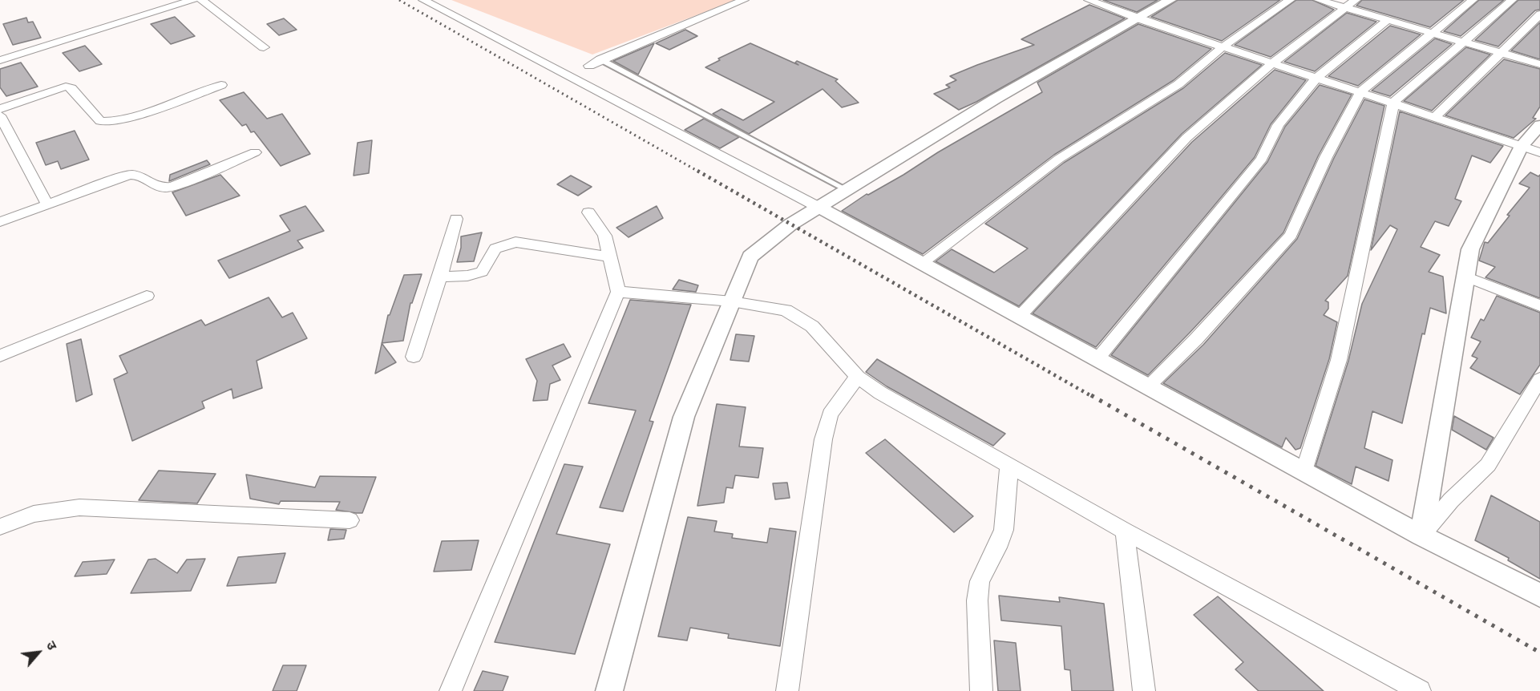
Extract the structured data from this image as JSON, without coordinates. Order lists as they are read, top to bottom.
{
  "north": "top right"
}
